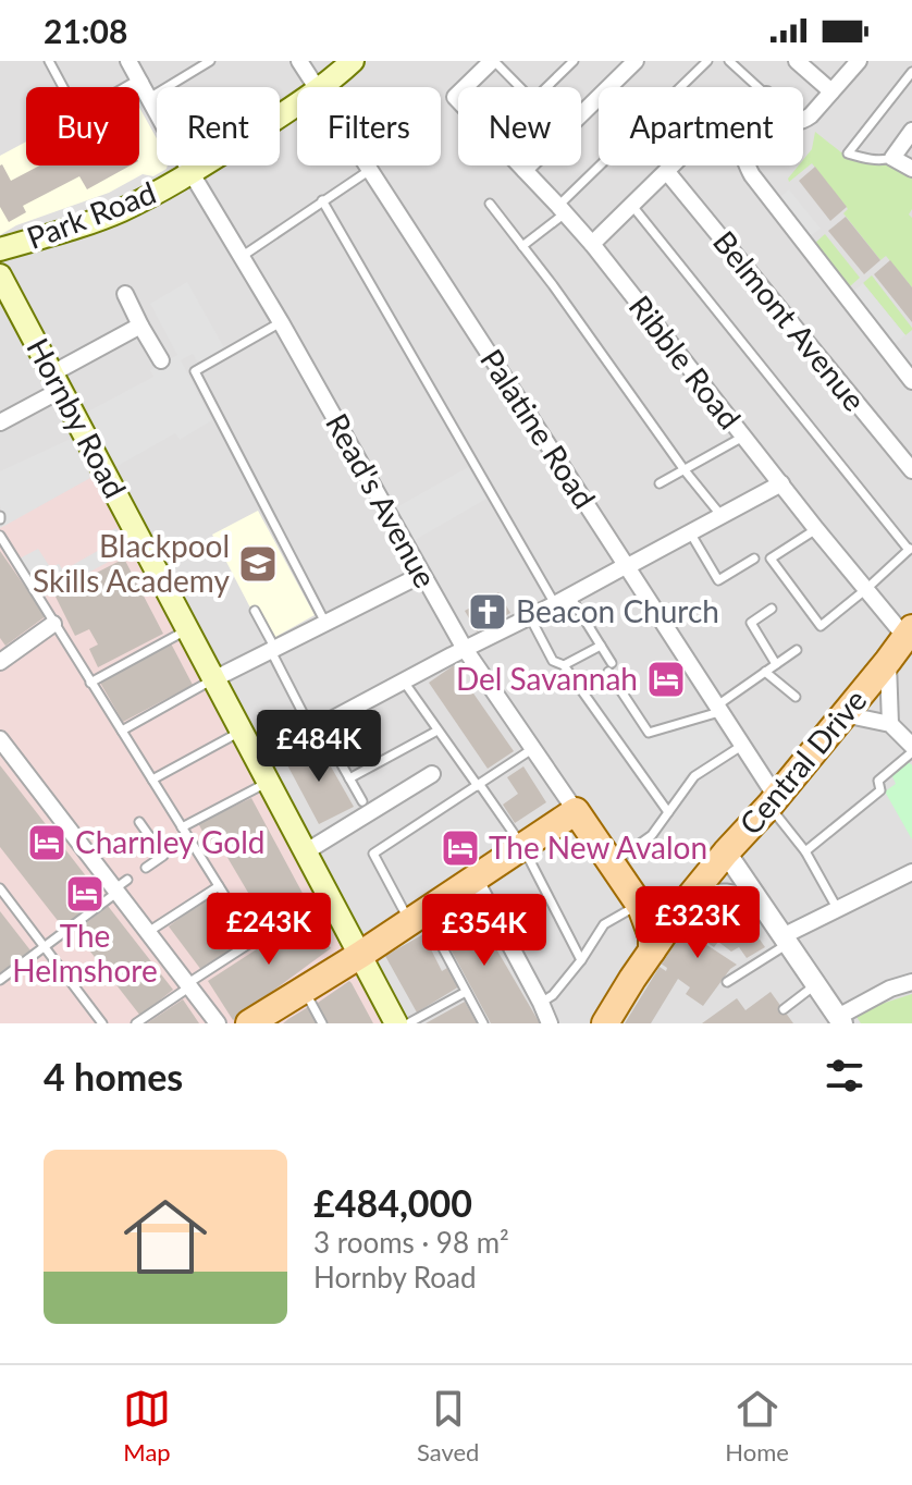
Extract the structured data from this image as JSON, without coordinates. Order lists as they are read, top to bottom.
{
  "streets": {
    "main road": [
      "Park Road",
      "Hornby Road",
      "Read's Avenue",
      "Central Drive"
    ],
    "street": ["Belmont Avenue", "Ribble Road", "Palatine Road"]
  },
  "crossings": [
    ["Park Road", "Read's Avenue"],
    ["Ribble Road", "Central Drive"],
    ["Palatine Road", "Central Drive"],
    ["Read's Avenue", "Central Drive"]
  ],
  "places": {
    "school or university": ["Blackpool Skills Academy"],
    "church": ["Beacon Church"],
    "hotel": [
      "Del Savannah",
      "Charnley Gold",
      "The New Avalon",
      "The Helmshore"
    ]
  },
  "page": {
    "status": "21:08",
    "chip": [
      "Buy",
      "Rent",
      "Filters",
      "New",
      "Apartment"
    ],
    "price": [
      "£484K",
      "£323K",
      "£243K",
      "£354K"
    ],
    "heading": "4 homes",
    "list": [
      {
        "name": "£484,000",
        "note": "3 rooms · 98 m² · Hornby Road"
      }
    ],
    "tabs": ["Map", "Saved", "Home"]
  }
}
